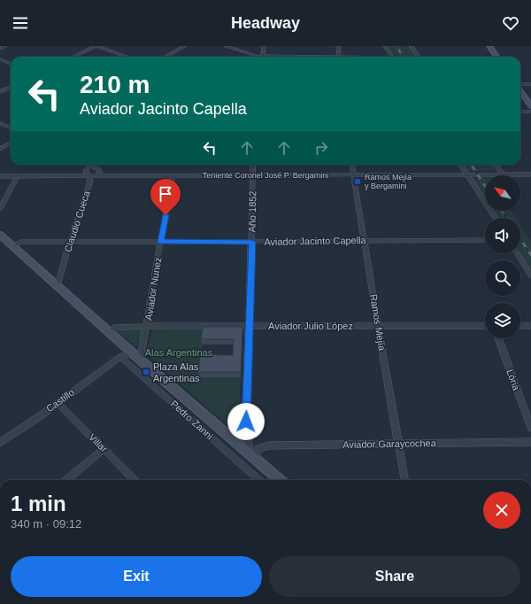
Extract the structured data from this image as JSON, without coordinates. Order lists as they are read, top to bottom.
{
  "streets": {
    "street": [
      "Teniente Coronel José P. Bergamini",
      "Año 1852",
      "Claudio Cueca",
      "Aviador Jacinto Capella",
      "Aviador Nunez",
      "Ramos Mejía",
      "Aviador Julio López",
      "Lória",
      "Castillo",
      "Pedro Zanni",
      "Villar",
      "Aviador Garaycochea"
    ]
  },
  "crossings": [
    ["Teniente Coronel José P. Bergamini", "Año 1852"],
    ["Teniente Coronel José P. Bergamini", "Claudio Cueca"],
    ["Teniente Coronel José P. Bergamini", "Aviador Nunez"],
    ["Teniente Coronel José P. Bergamini", "Ramos Mejía"],
    ["Año 1852", "Aviador Jacinto Capella"],
    ["Año 1852", "Aviador Julio López"],
    ["Año 1852", "Aviador Garaycochea"],
    ["Claudio Cueca", "Aviador Jacinto Capella"],
    ["Aviador Jacinto Capella", "Aviador Nunez"],
    ["Aviador Jacinto Capella", "Ramos Mejía"],
    ["Aviador Nunez", "Aviador Julio López"],
    ["Ramos Mejía", "Aviador Julio López"],
    ["Ramos Mejía", "Aviador Garaycochea"],
    ["Castillo", "Pedro Zanni"],
    ["Castillo", "Villar"]
  ],
  "parks": ["Alas Argentinas"],
  "places": {
    "transit": ["Ramos Mejía y Bergamini", "Plaza Alas Argentinas"]
  },
  "north": "top left",
  "page": {
    "header": "Headway",
    "turn": ["210 m", "Aviador Jacinto Capella"],
    "heading": ["1 min", "340 m · 09:12"],
    "buttons": ["Exit", "Share"]
  }
}
